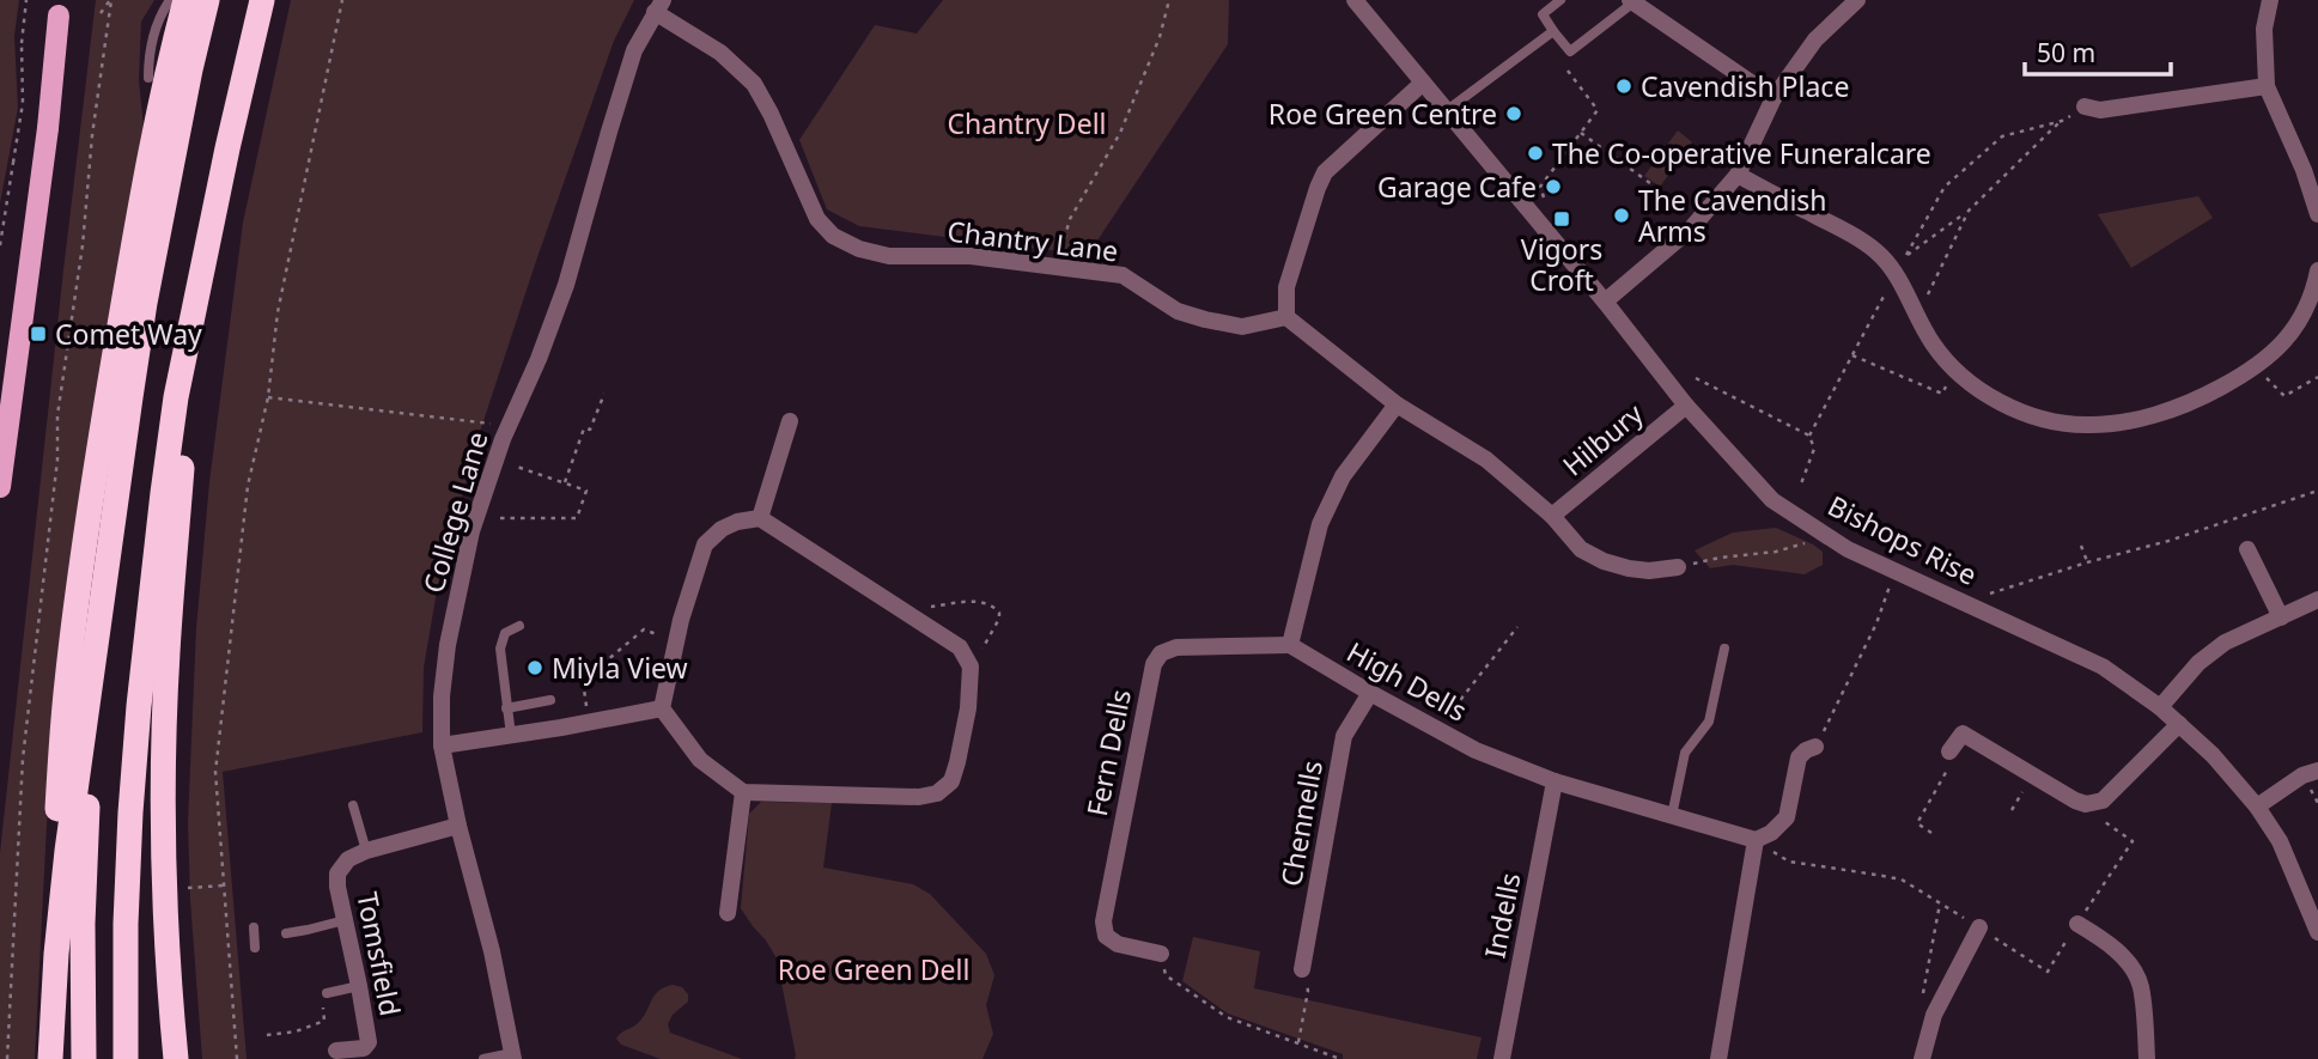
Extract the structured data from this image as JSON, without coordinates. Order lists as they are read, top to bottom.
{
  "streets": {
    "street": [
      "Chantry Lane",
      "Hilbury",
      "College Lane",
      "Bishops Rise",
      "High Dells",
      "Fern Dells",
      "Chennells",
      "Indells",
      "Tomsfield"
    ]
  },
  "crossings": [
    ["Chantry Lane", "College Lane"],
    ["Hilbury", "Bishops Rise"],
    ["College Lane", "Tomsfield"],
    ["High Dells", "Fern Dells"],
    ["High Dells", "Chennells"],
    ["High Dells", "Indells"]
  ],
  "parks": ["Chantry Dell", "Roe Green Dell"],
  "places": {
    "other": [
      "Cavendish Place",
      "Roe Green Centre",
      "The Co-operative Funeralcare",
      "Garage Cafe",
      "The Cavendish Arms",
      "Miyla View"
    ],
    "transit": ["Vigors Croft", "Comet Way"]
  },
  "scale_bar": "50 m"
}
